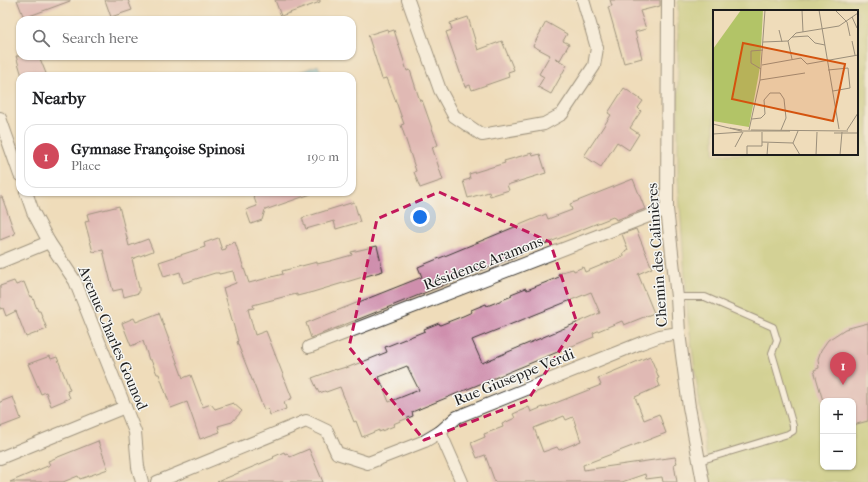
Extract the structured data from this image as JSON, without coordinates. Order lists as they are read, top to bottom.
{
  "streets": {
    "street": [
      "Chemin des Calinières",
      "Résidence Aramons",
      "Avenue Charles Gounod",
      "Rue Giuseppe Verdi"
    ]
  },
  "crossings": [
    ["Chemin des Calinières", "Résidence Aramons"],
    ["Chemin des Calinières", "Rue Giuseppe Verdi"]
  ],
  "page": {
    "search": "Search here",
    "heading": "Nearby",
    "list": [
      {
        "mark": "1",
        "name": "Gymnase Françoise Spinosi",
        "note": "Place",
        "value": "190 m"
      }
    ],
    "pins": "1",
    "map_buttons": ["+", "−"]
  }
}
